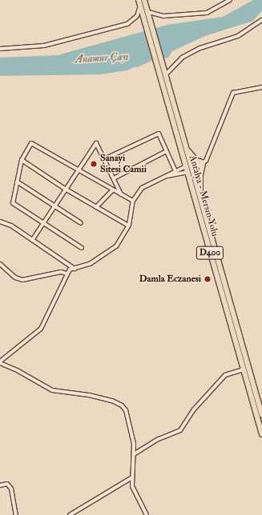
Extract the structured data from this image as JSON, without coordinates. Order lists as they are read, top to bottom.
{
  "streets": {
    "highway": ["Antalya - Mersin Yolu", "D400"]
  },
  "water": ["Anamur Çayı"],
  "places": ["Sanayi Sitesi Camii", "Damla Eczanesi"]
}
